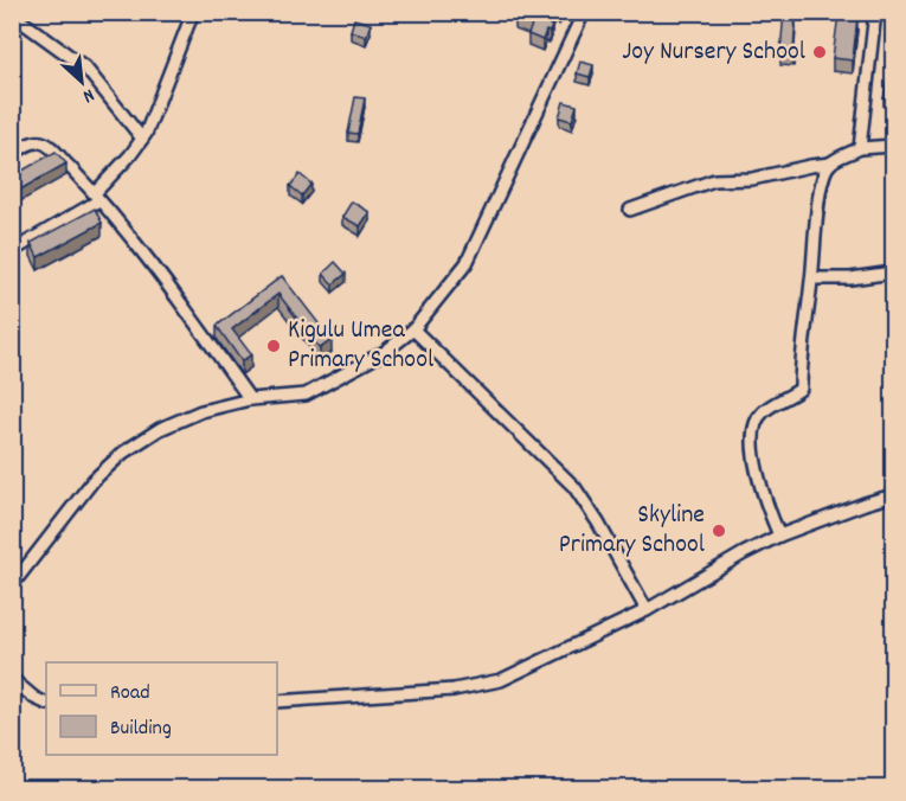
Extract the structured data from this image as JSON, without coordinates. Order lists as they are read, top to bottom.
{
  "places": ["Joy Nursery School", "Kigulu Umea Primary School", "Skyline Primary School"],
  "legend": ["Road", "Building"],
  "north": "bottom right"
}
